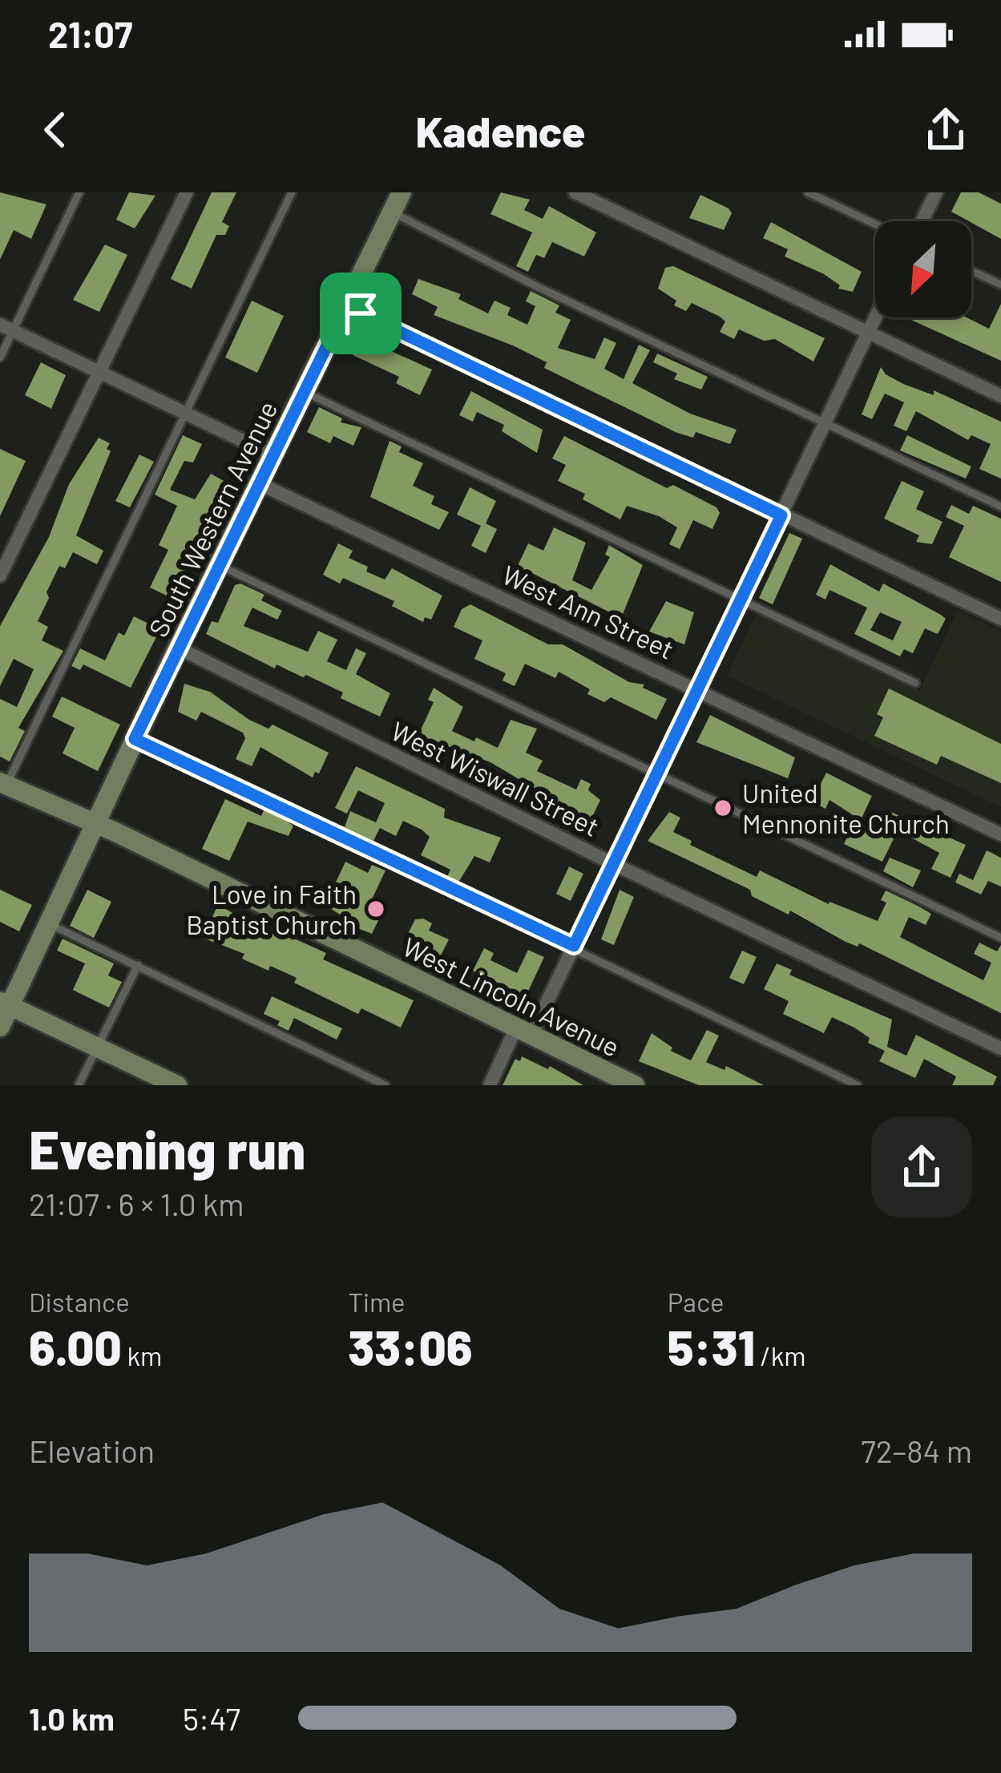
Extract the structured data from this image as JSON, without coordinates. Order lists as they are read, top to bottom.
{
  "streets": {
    "main road": ["South Western Avenue", "West Lincoln Avenue"],
    "street": ["West Ann Street", "West Wiswall Street"]
  },
  "crossings": [
    ["South Western Avenue", "West Ann Street"],
    ["South Western Avenue", "West Wiswall Street"],
    ["South Western Avenue", "West Lincoln Avenue"]
  ],
  "places": ["United Mennonite Church", "Love in Faith Baptist Church"],
  "north": "bottom left",
  "page": {
    "status": "21:07",
    "header": "Kadence",
    "heading": ["Evening run", "21:07 · 6 × 1.0 km"],
    "stats": [
      ["Distance", "6.00 km"],
      ["Time", "33:06"],
      ["Pace", "5:31 /km"]
    ],
    "chart": ["Elevation", "72–84 m"],
    "list": [
      {
        "name": "1.0 km",
        "note": "5:47"
      }
    ]
  }
}
